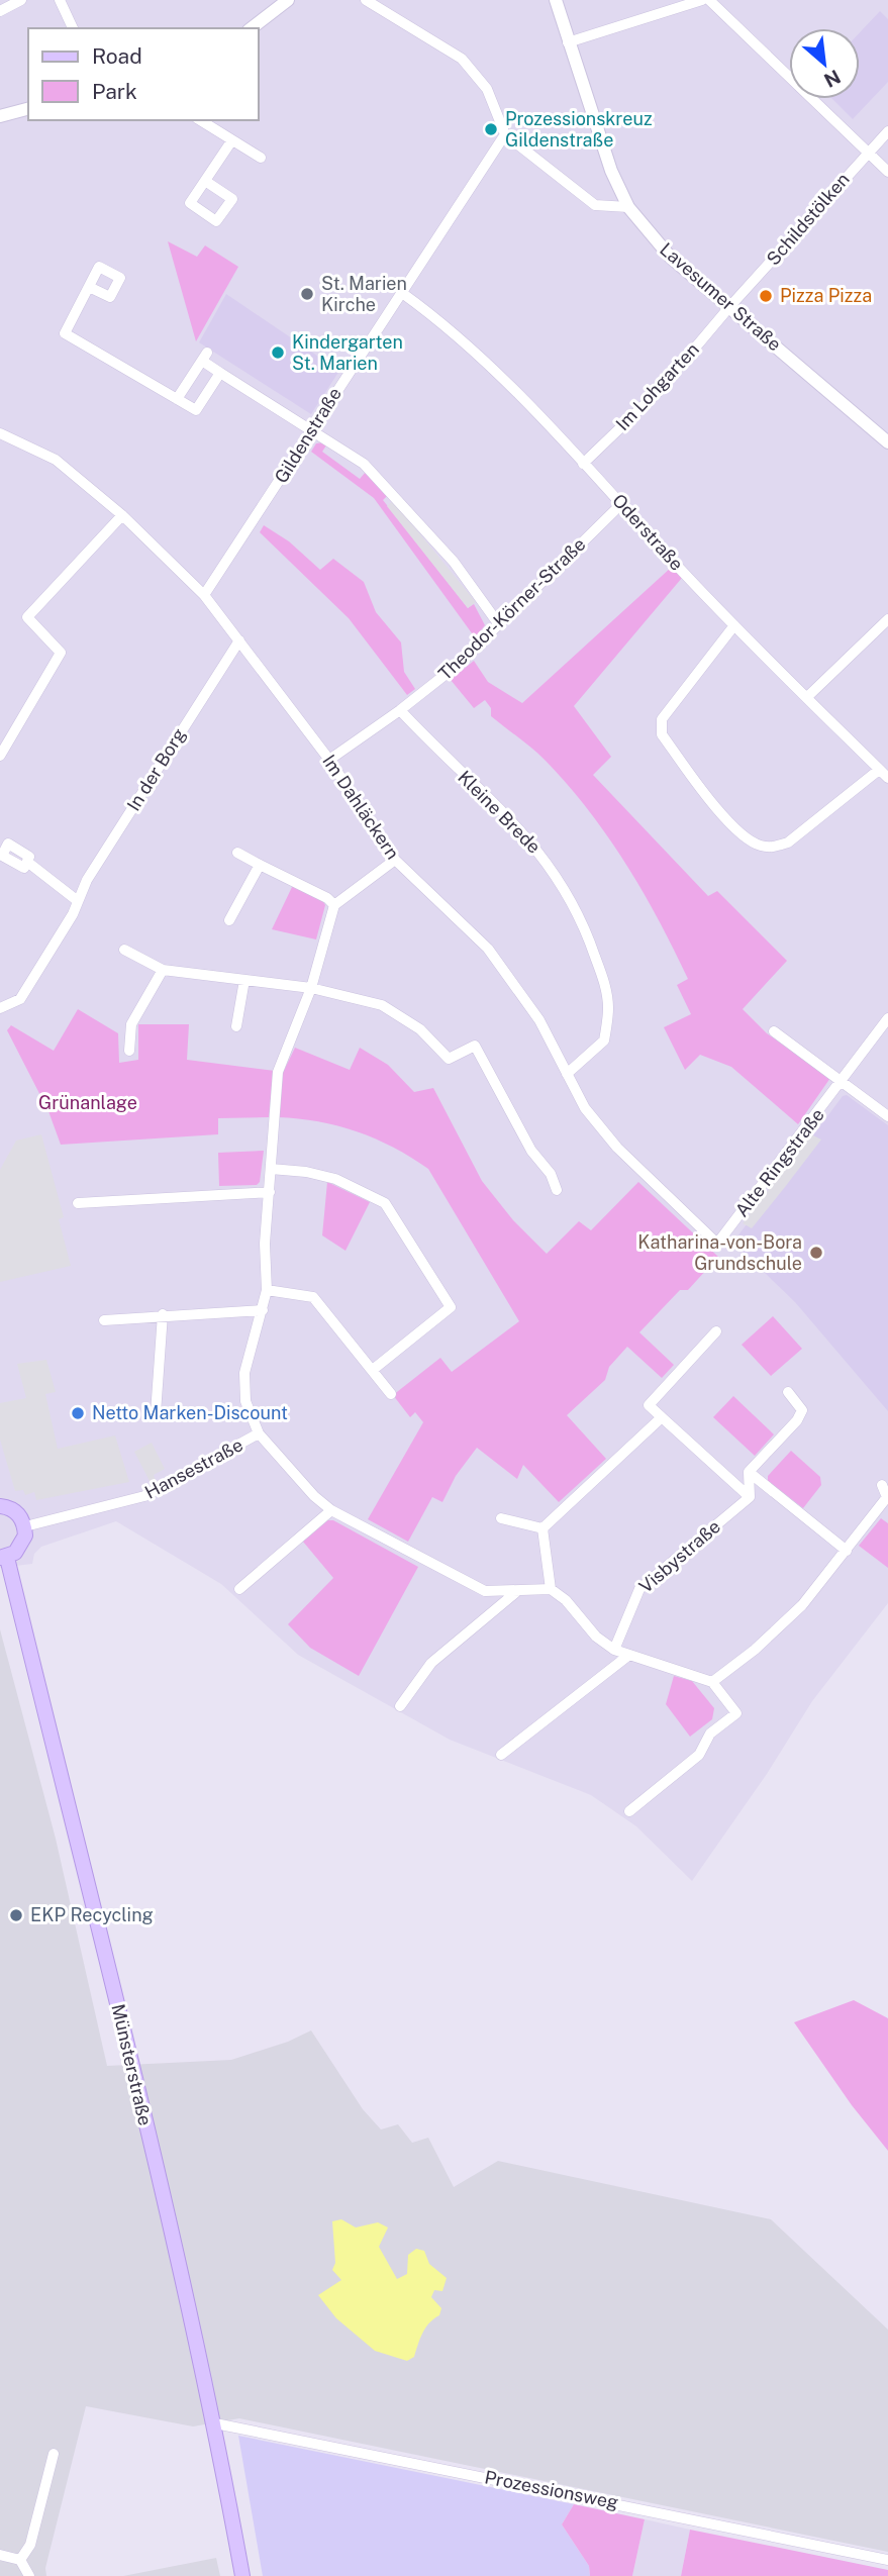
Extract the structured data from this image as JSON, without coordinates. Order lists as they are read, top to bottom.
{
  "streets": {
    "main road": ["Münsterstraße"],
    "street": [
      "Schildstölken",
      "Lavesumer Straße",
      "Im Lohgarten",
      "Gildenstraße",
      "Oderstraße",
      "Theodor-Körner-Straße",
      "In der Borg",
      "Im Dahläckern",
      "Kleine Brede",
      "Alte Ringstraße",
      "Hansestraße",
      "Visbystraße",
      "Prozessionsweg"
    ]
  },
  "crossings": [
    ["Schildstölken", "Lavesumer Straße"],
    ["Schildstölken", "Im Lohgarten"],
    ["Lavesumer Straße", "Im Lohgarten"],
    ["Im Lohgarten", "Oderstraße"],
    ["Gildenstraße", "Oderstraße"],
    ["Gildenstraße", "Im Dahläckern"],
    ["Oderstraße", "Theodor-Körner-Straße"],
    ["Theodor-Körner-Straße", "Im Dahläckern"],
    ["Theodor-Körner-Straße", "Kleine Brede"],
    ["In der Borg", "Im Dahläckern"],
    ["Im Dahläckern", "Kleine Brede"],
    ["Im Dahläckern", "Alte Ringstraße"],
    ["Münsterstraße", "Prozessionsweg"]
  ],
  "parks": ["Grünanlage"],
  "places": [
    "Prozessionskreuz Gildenstraße",
    "St. Marien Kirche",
    "Pizza Pizza",
    "Kindergarten St. Marien",
    "Katharina-von-Bora Grundschule",
    "Netto Marken-Discount",
    "EKP Recycling"
  ],
  "legend": ["Road", "Park"],
  "north": "bottom right"
}
